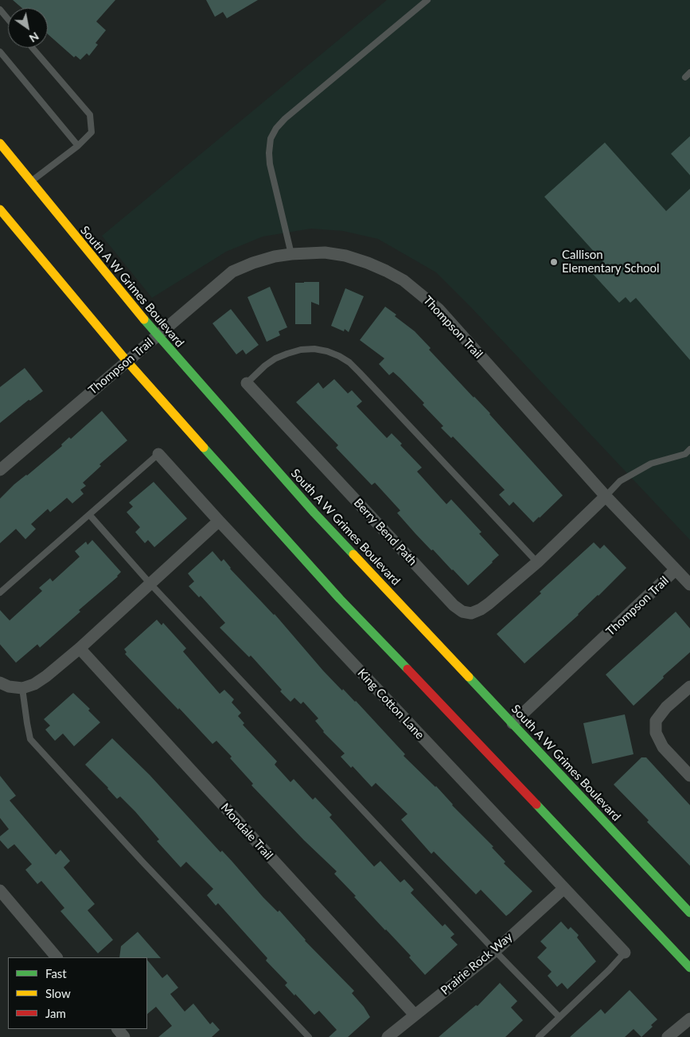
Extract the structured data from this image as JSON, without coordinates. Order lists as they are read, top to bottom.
{
  "streets": {
    "main road": ["South A W Grimes Boulevard"],
    "street": [
      "Thompson Trail",
      "Berry Bend Path",
      "King Cotton Lane",
      "Mondale Trail",
      "Prairie Rock Way"
    ]
  },
  "crossings": [
    ["South A W Grimes Boulevard", "Thompson Trail"],
    ["King Cotton Lane", "Prairie Rock Way"],
    ["Mondale Trail", "Prairie Rock Way"]
  ],
  "places": ["Callison Elementary School"],
  "legend": ["Fast", "Slow", "Jam"],
  "north": "bottom right"
}
